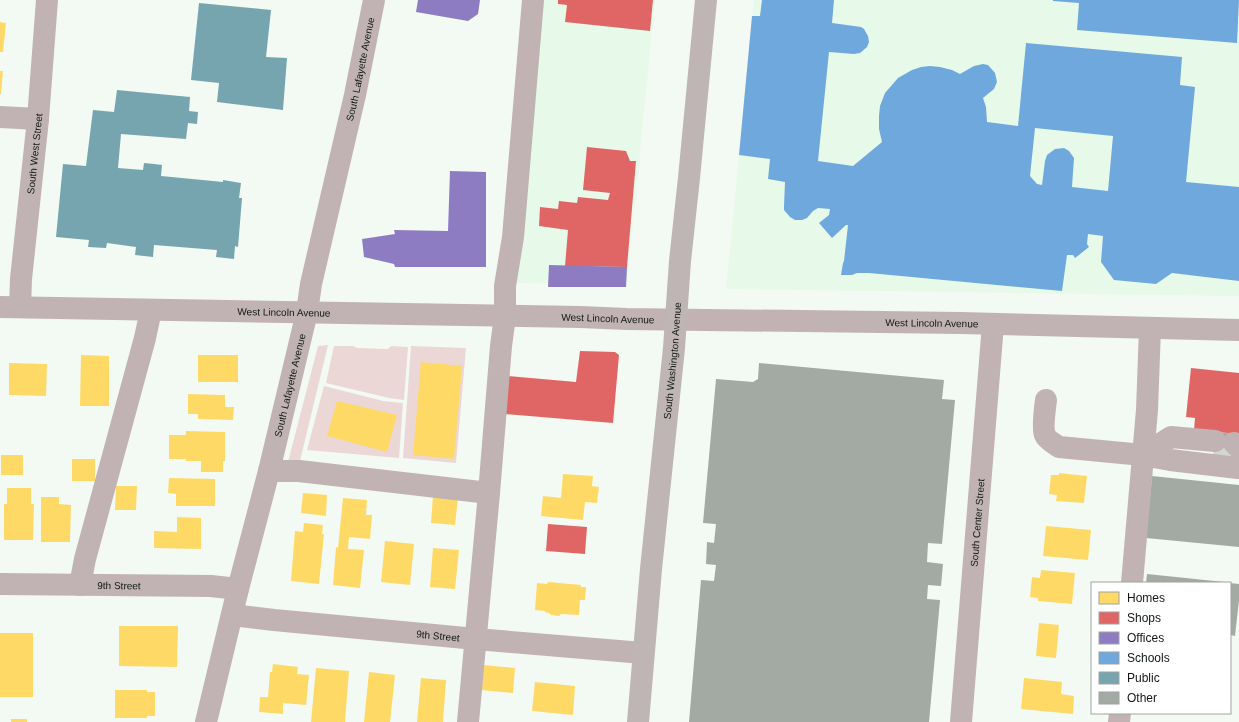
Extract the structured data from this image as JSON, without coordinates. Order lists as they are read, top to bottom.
{
  "streets": {
    "main road": ["South Washington Avenue"],
    "street": [
      "South Lafayette Avenue",
      "South West Street",
      "West Lincoln Avenue",
      "South Center Street",
      "9th Street"
    ]
  },
  "crossings": [
    ["South Lafayette Avenue", "West Lincoln Avenue"],
    ["South Lafayette Avenue", "9th Street"],
    ["South West Street", "West Lincoln Avenue"],
    ["West Lincoln Avenue", "South Washington Avenue"],
    ["West Lincoln Avenue", "South Center Street"],
    ["South Washington Avenue", "9th Street"]
  ],
  "legend": [
    "Homes",
    "Shops",
    "Offices",
    "Schools",
    "Public",
    "Other"
  ]
}
